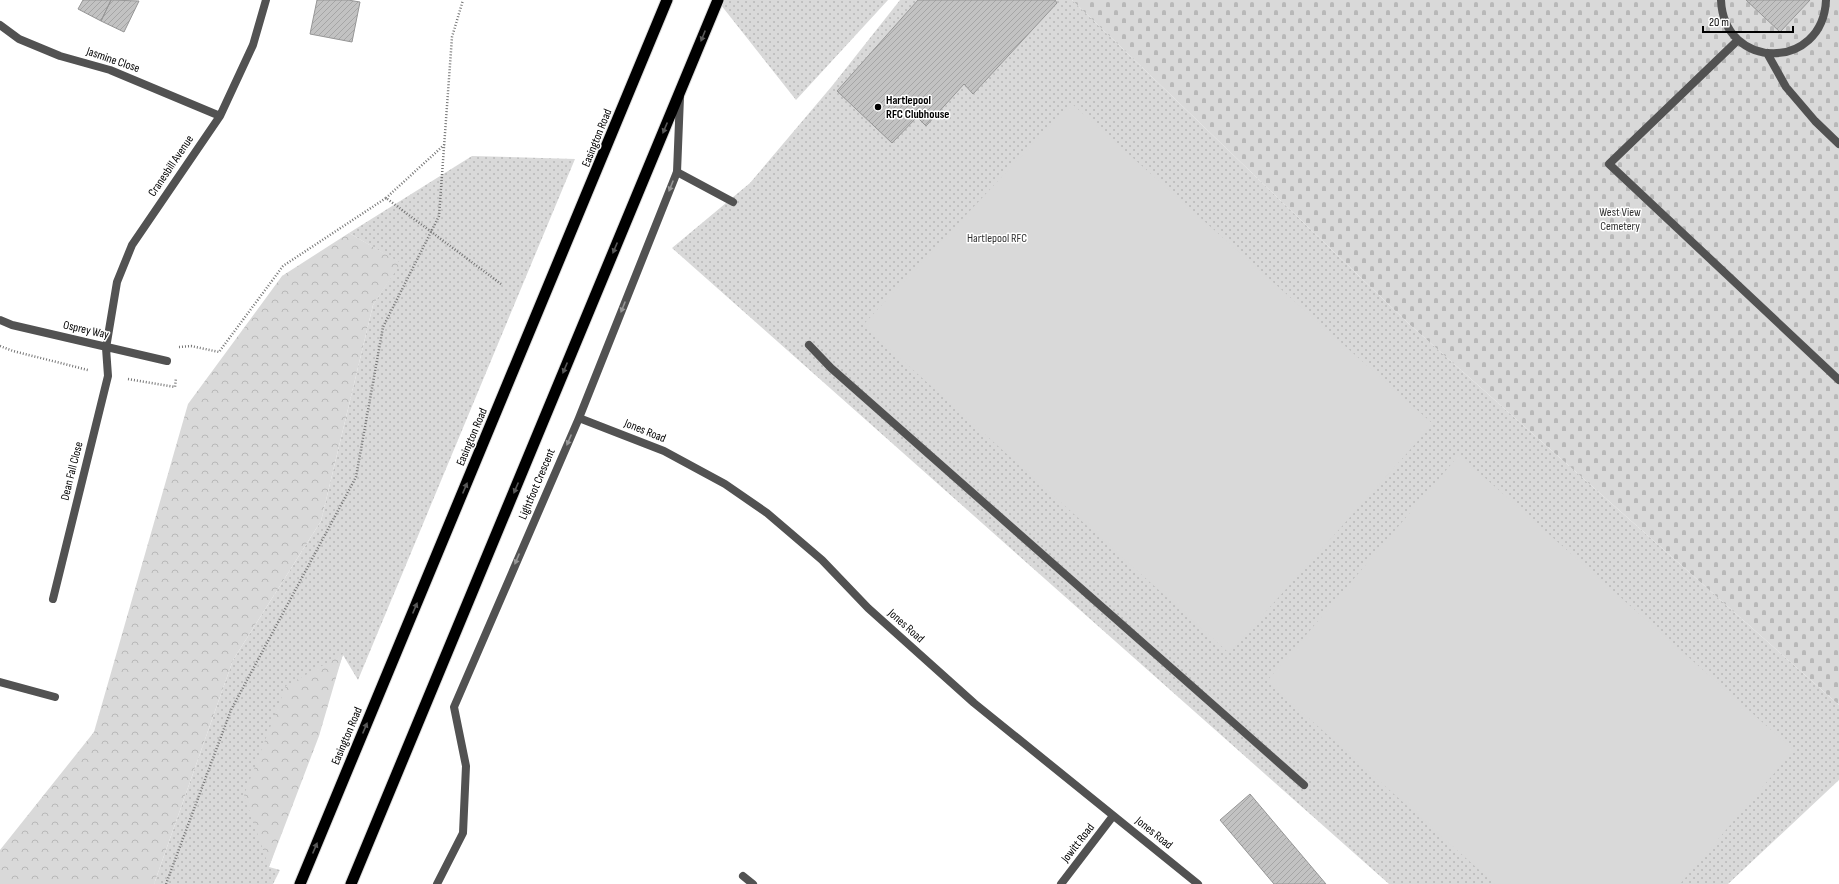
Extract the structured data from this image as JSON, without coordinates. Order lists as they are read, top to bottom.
{
  "streets": {
    "highway": ["Easington Road"],
    "street": [
      "Jasmine Close",
      "Cranesbill Avenue",
      "Osprey Way",
      "Jones Road",
      "Dean Fall Close",
      "Lightfoot Crescent",
      "Jowitt Road"
    ]
  },
  "crossings": [
    ["Jasmine Close", "Cranesbill Avenue"],
    ["Cranesbill Avenue", "Osprey Way"],
    ["Cranesbill Avenue", "Dean Fall Close"],
    ["Osprey Way", "Dean Fall Close"],
    ["Jones Road", "Lightfoot Crescent"],
    ["Jones Road", "Jowitt Road"]
  ],
  "one_way": ["Lightfoot Crescent"],
  "parks": ["West View Cemetery", "Hartlepool RFC"],
  "places": ["Hartlepool RFC Clubhouse"],
  "scale_bar": "20 m"
}
